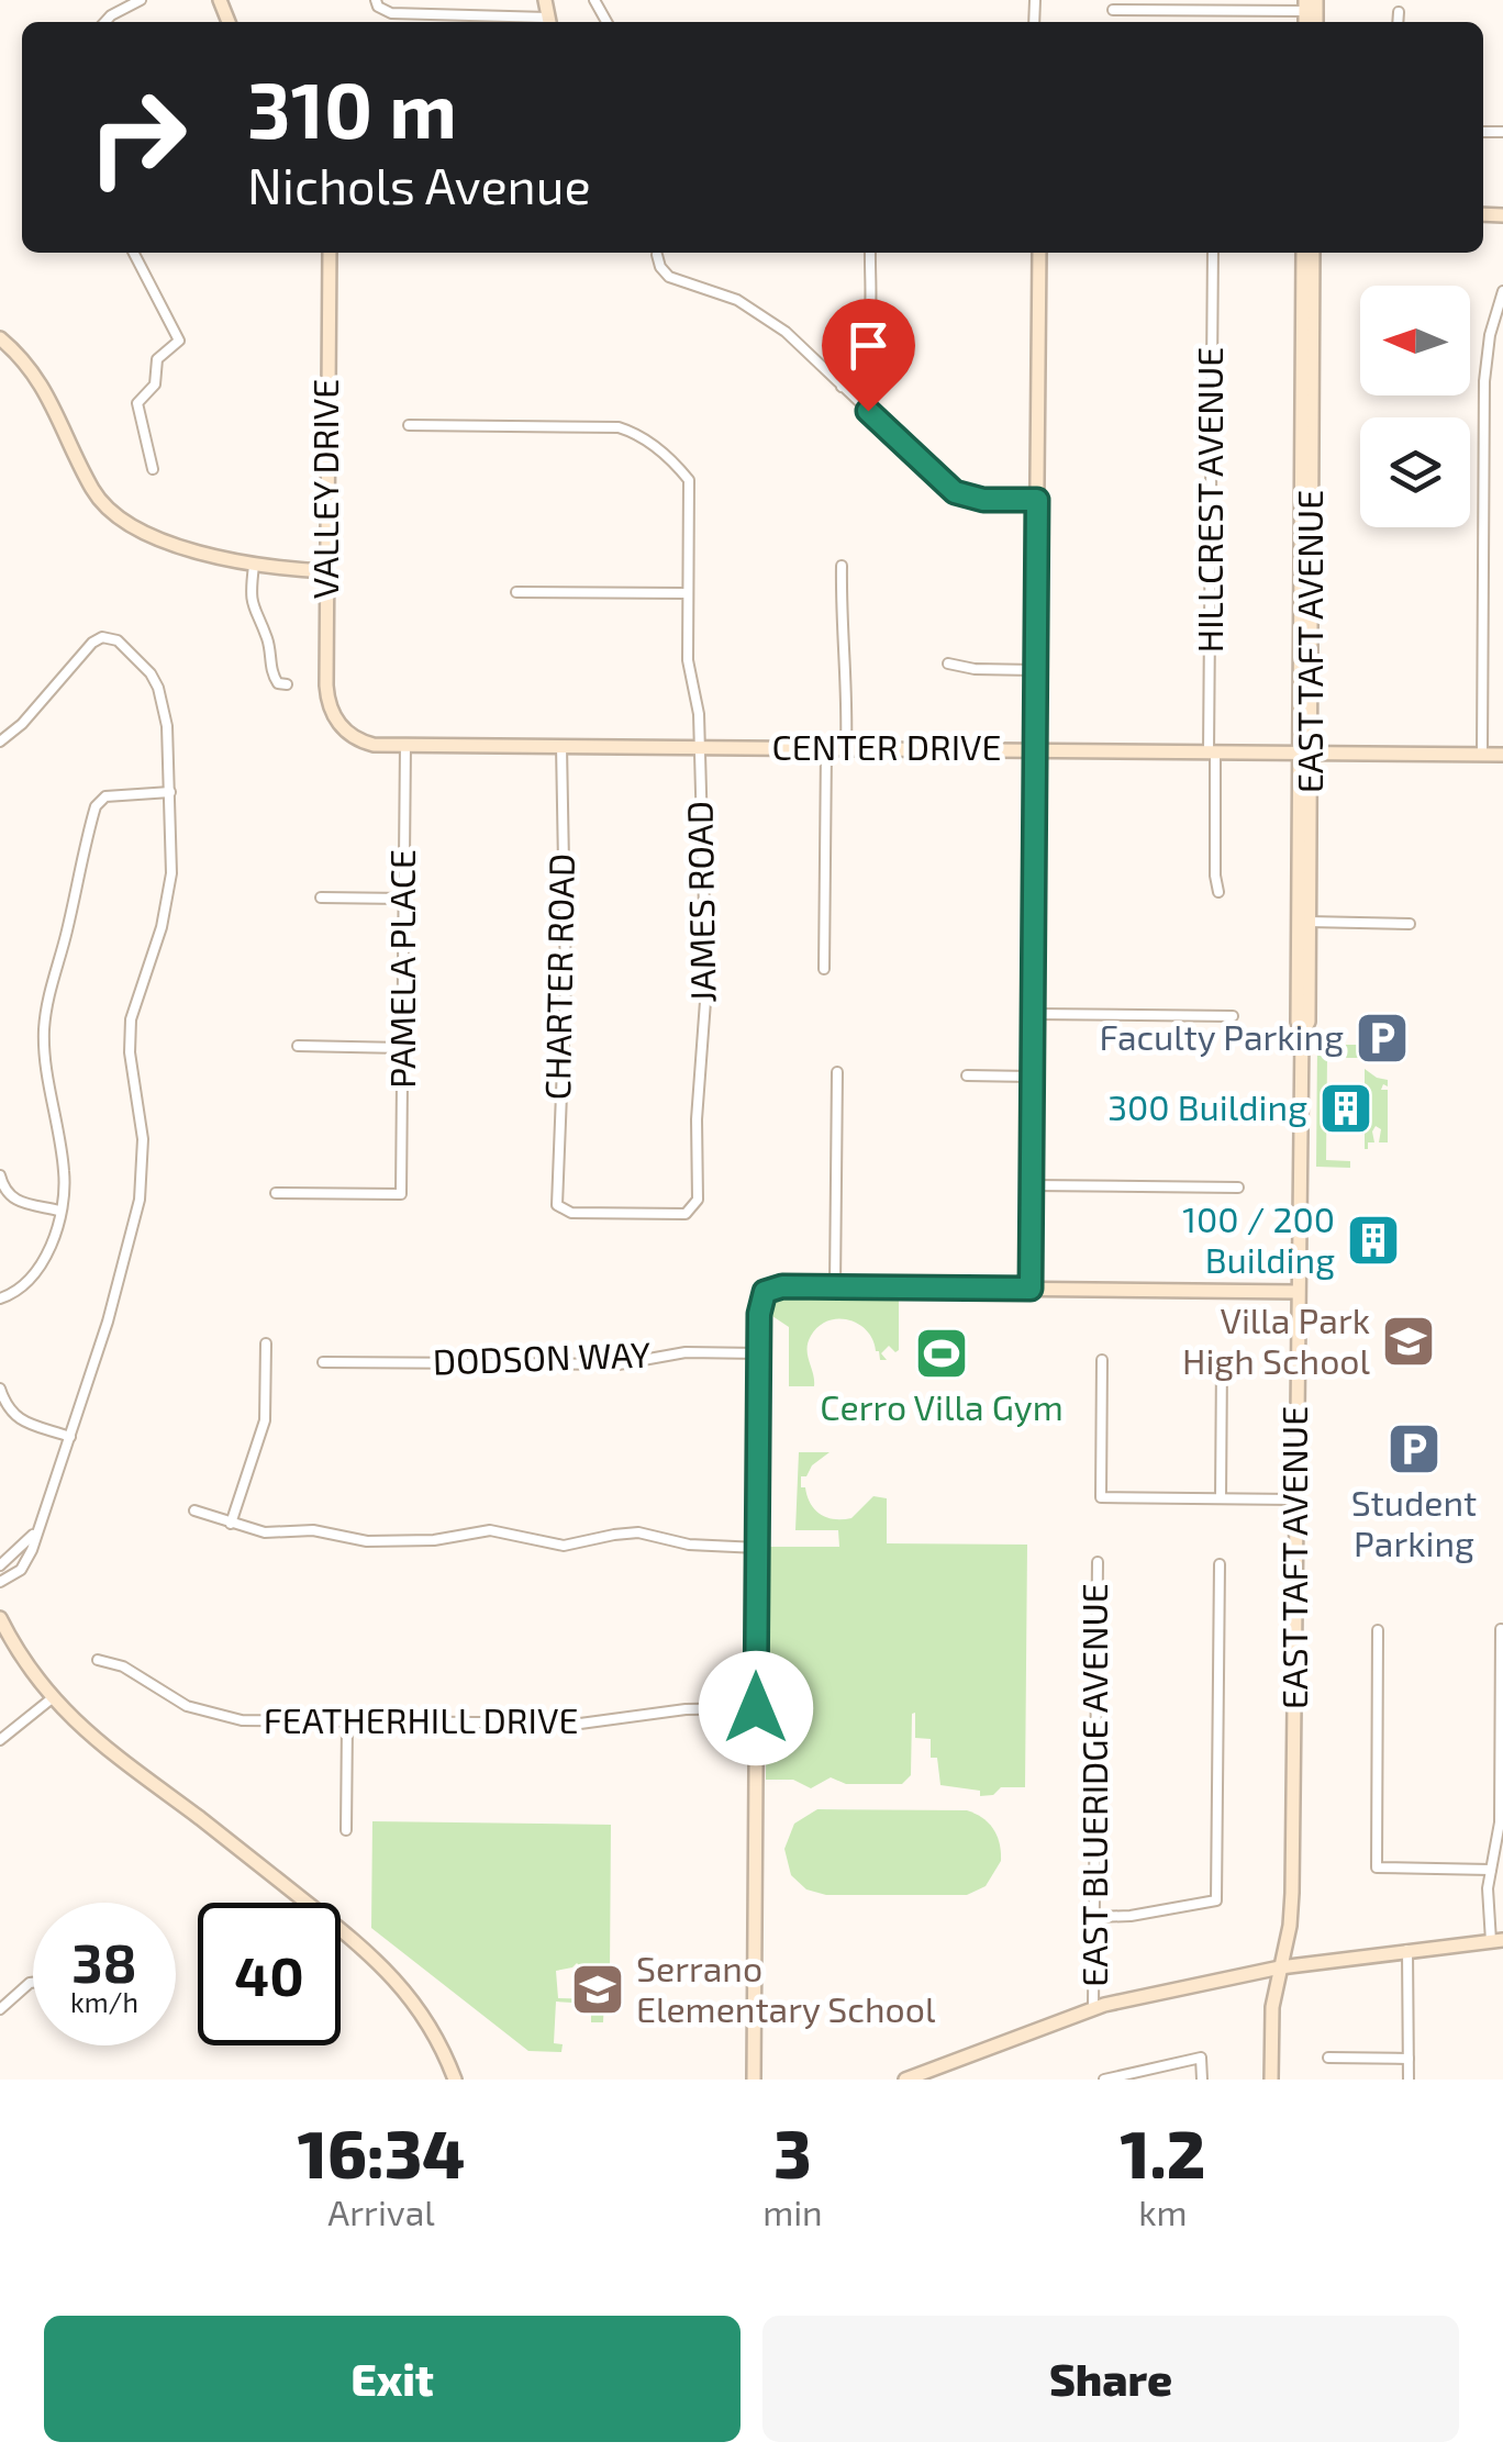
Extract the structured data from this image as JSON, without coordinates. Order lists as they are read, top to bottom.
{
  "streets": {
    "street": [
      "VALLEY DRIVE",
      "HILLCREST AVENUE",
      "EAST TAFT AVENUE",
      "CENTER DRIVE",
      "JAMES ROAD",
      "PAMELA PLACE",
      "CHARTER ROAD",
      "DODSON WAY",
      "FEATHERHILL DRIVE",
      "EAST BLUERIDGE AVENUE"
    ]
  },
  "crossings": [
    ["VALLEY DRIVE", "CENTER DRIVE"],
    ["HILLCREST AVENUE", "CENTER DRIVE"],
    ["EAST TAFT AVENUE", "CENTER DRIVE"],
    ["CENTER DRIVE", "JAMES ROAD"],
    ["CENTER DRIVE", "PAMELA PLACE"],
    ["CENTER DRIVE", "CHARTER ROAD"],
    ["JAMES ROAD", "CHARTER ROAD"]
  ],
  "places": {
    "parking": ["Faculty Parking", "Student Parking"],
    "building": ["300 Building", "100 / 200 Building"],
    "school or university": ["Villa Park High School", "Serrano Elementary School"],
    "sports": ["Cerro Villa Gym"]
  },
  "north": "left",
  "page": {
    "turn": ["310 m", "Nichols Avenue"],
    "speed": "38 km/h",
    "limit": "40",
    "eta": [
      "16:34",
      "Arrival",
      "3",
      "min",
      "1.2",
      "km"
    ],
    "buttons": ["Exit", "Share"]
  }
}
